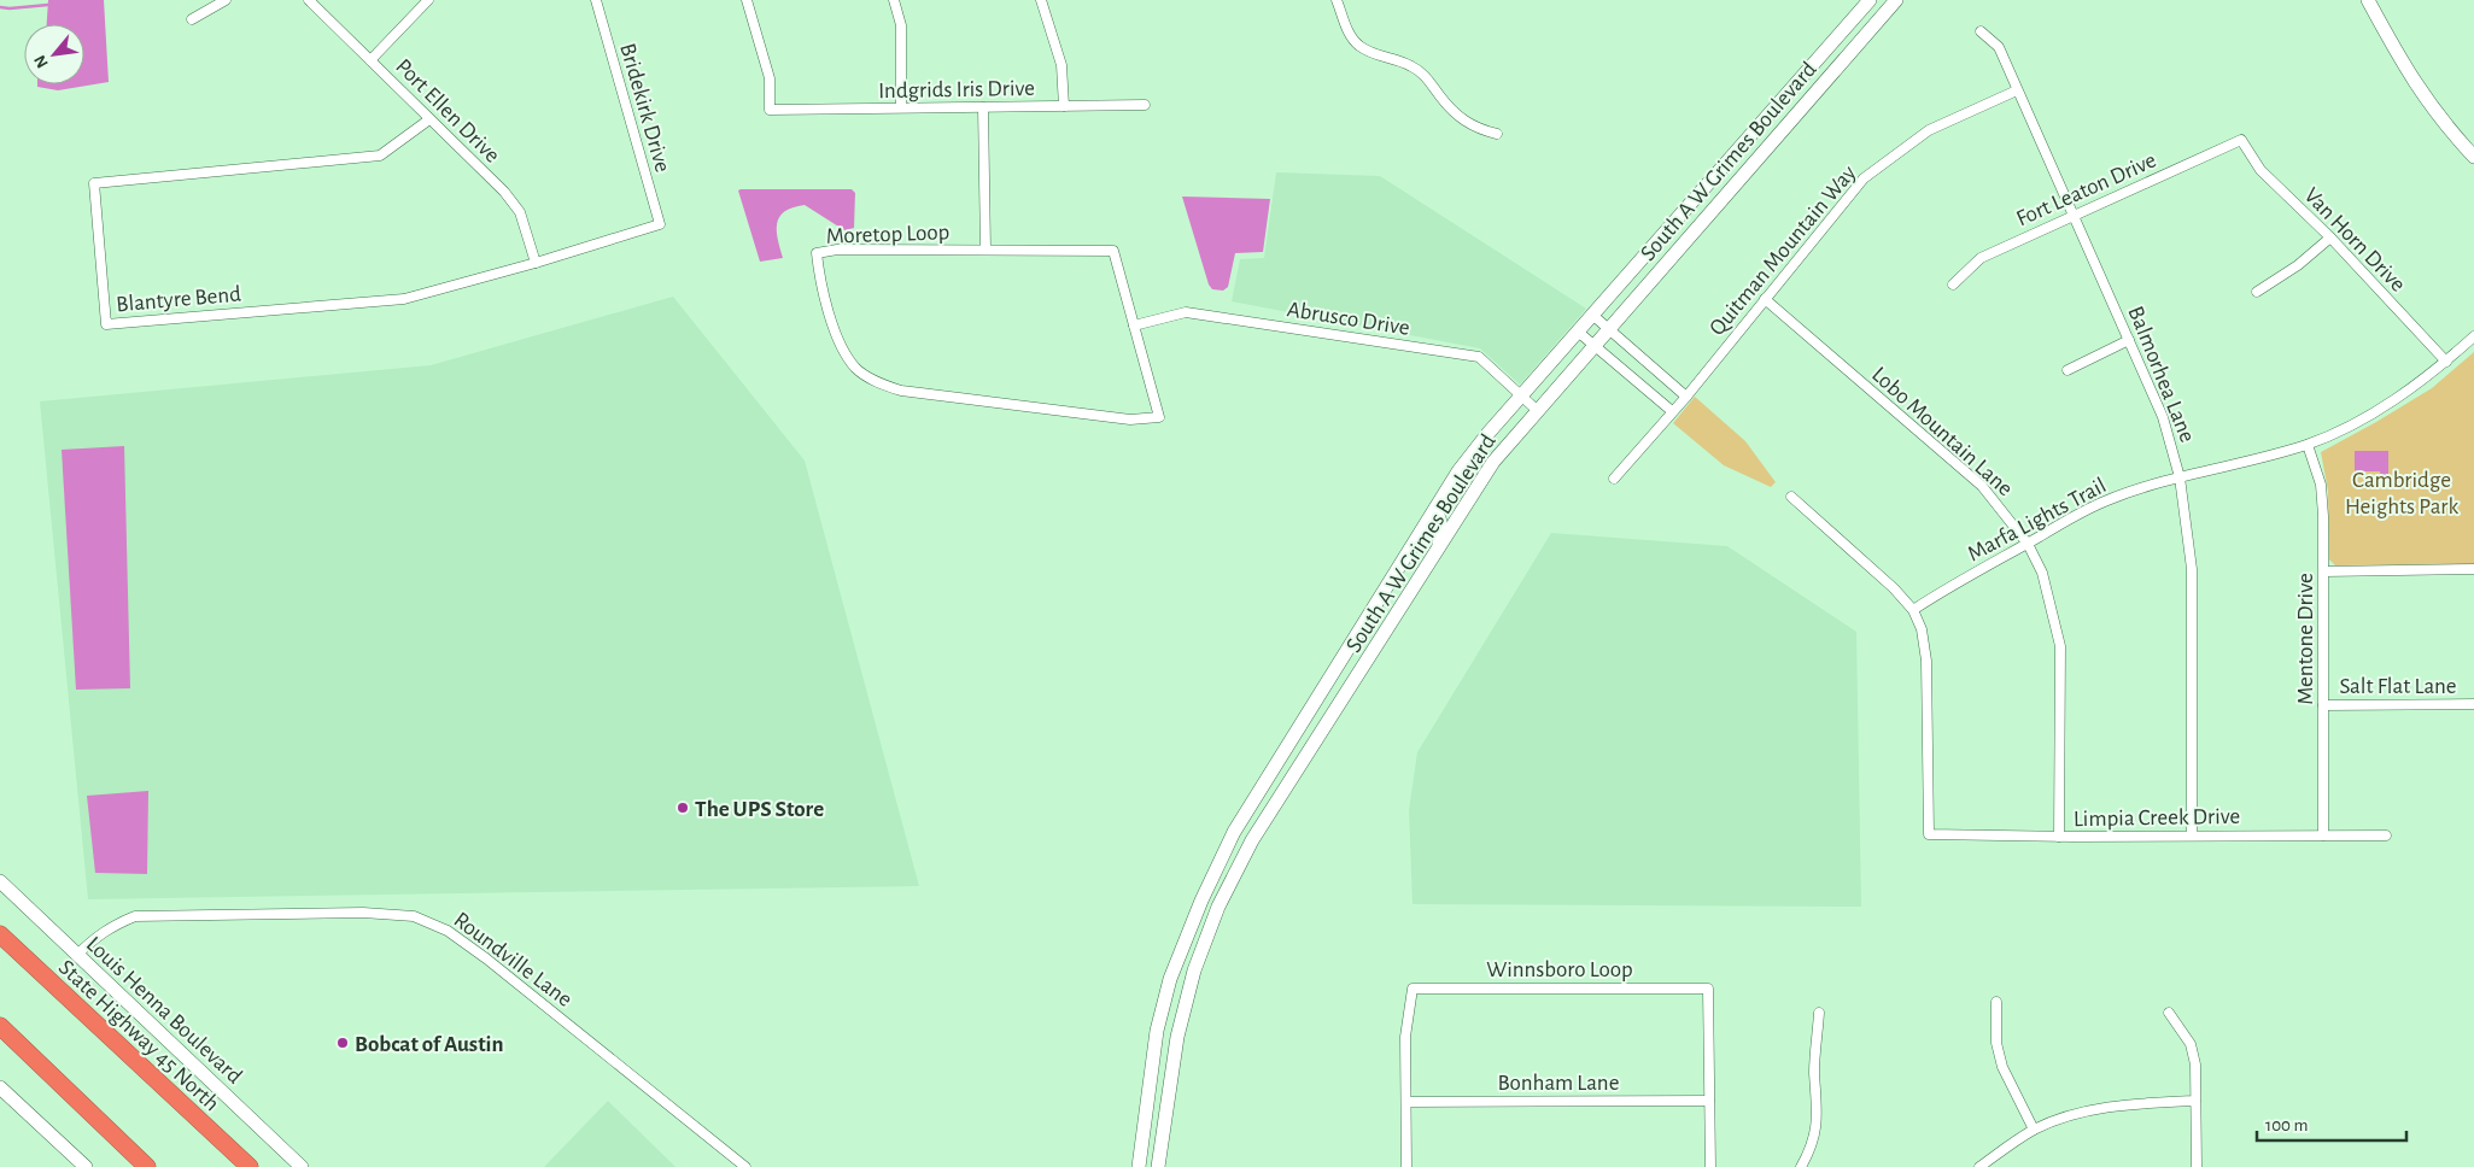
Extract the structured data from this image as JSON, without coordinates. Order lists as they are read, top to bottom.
{
  "streets": {
    "highway": ["State Highway 45 North"],
    "main road": ["South A W Grimes Boulevard", "Louis Henna Boulevard"],
    "street": [
      "Indgrids Iris Drive",
      "Bridekirk Drive",
      "Port Ellen Drive",
      "Fort Leaton Drive",
      "Moretop Loop",
      "Van Horn Drive",
      "Quitman Mountain Way",
      "Blantyre Bend",
      "Abrusco Drive",
      "Balmorhea Lane",
      "Lobo Mountain Lane",
      "Marfa Lights Trail",
      "Mentone Drive",
      "Salt Flat Lane",
      "Limpia Creek Drive",
      "Roundville Lane",
      "Winnsboro Loop",
      "Bonham Lane"
    ]
  },
  "crossings": [
    ["Bridekirk Drive", "Blantyre Bend"],
    ["Port Ellen Drive", "Blantyre Bend"],
    ["South A W Grimes Boulevard", "Abrusco Drive"],
    ["Fort Leaton Drive", "Van Horn Drive"],
    ["Fort Leaton Drive", "Balmorhea Lane"],
    ["Moretop Loop", "Abrusco Drive"],
    ["Van Horn Drive", "Marfa Lights Trail"],
    ["Quitman Mountain Way", "Balmorhea Lane"],
    ["Quitman Mountain Way", "Lobo Mountain Lane"],
    ["Balmorhea Lane", "Marfa Lights Trail"],
    ["Balmorhea Lane", "Limpia Creek Drive"],
    ["Lobo Mountain Lane", "Marfa Lights Trail"],
    ["Lobo Mountain Lane", "Limpia Creek Drive"],
    ["Marfa Lights Trail", "Mentone Drive"],
    ["Marfa Lights Trail", "Limpia Creek Drive"],
    ["Mentone Drive", "Salt Flat Lane"],
    ["Mentone Drive", "Limpia Creek Drive"],
    ["Roundville Lane", "Louis Henna Boulevard"],
    ["Winnsboro Loop", "Bonham Lane"]
  ],
  "parks": ["Cambridge Heights Park"],
  "places": ["The UPS Store", "Bobcat of Austin"],
  "scale_bar": "100 m",
  "north": "bottom left"
}
